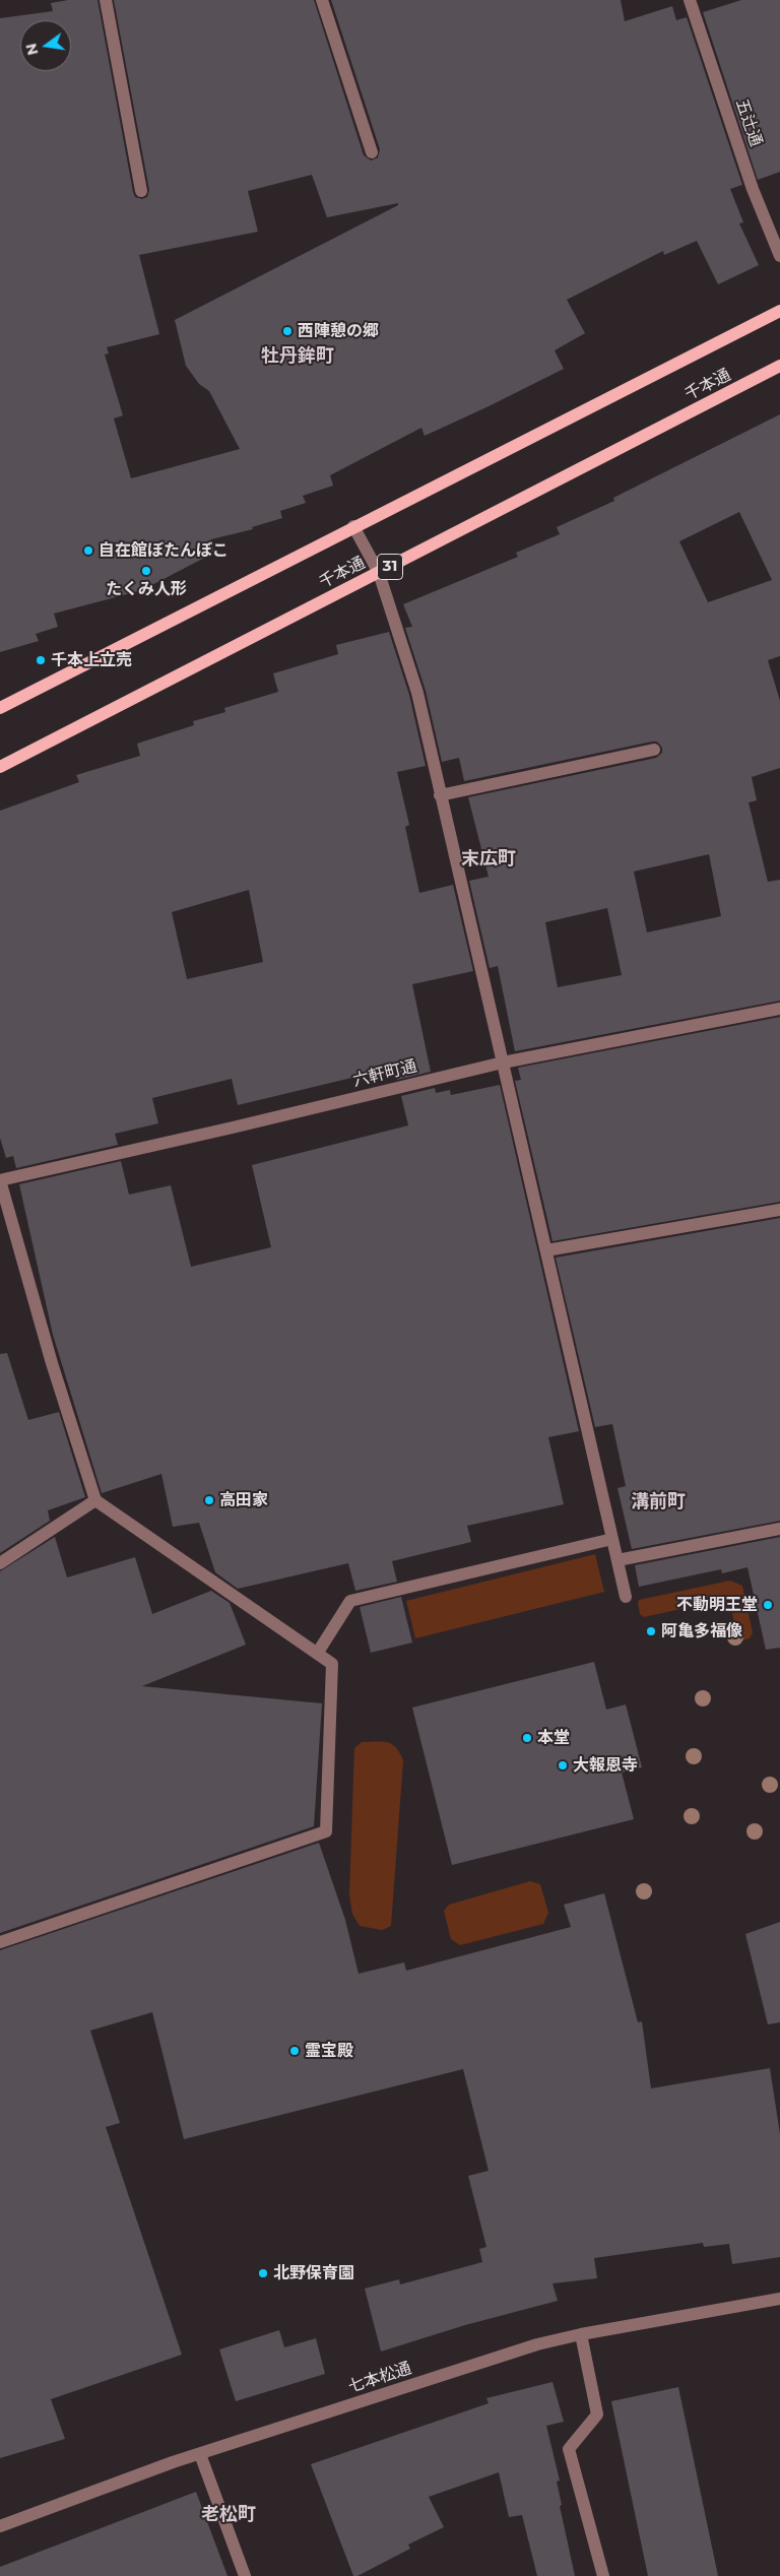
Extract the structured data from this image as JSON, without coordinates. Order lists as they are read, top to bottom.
{
  "streets": {
    "main road": ["千本通", "31"],
    "street": ["五辻通", "六軒町通", "七本松通"]
  },
  "districts": [
    "牡丹鉾町",
    "末広町",
    "溝前町",
    "老松町"
  ],
  "places": [
    "西陣憩の郷",
    "自在館ぼたんぼこ",
    "たくみ人形",
    "千本上立売",
    "高田家",
    "不動明王堂",
    "阿亀多福像",
    "本堂",
    "大報恩寺",
    "霊宝殿",
    "北野保育園"
  ],
  "north": "left"
}
